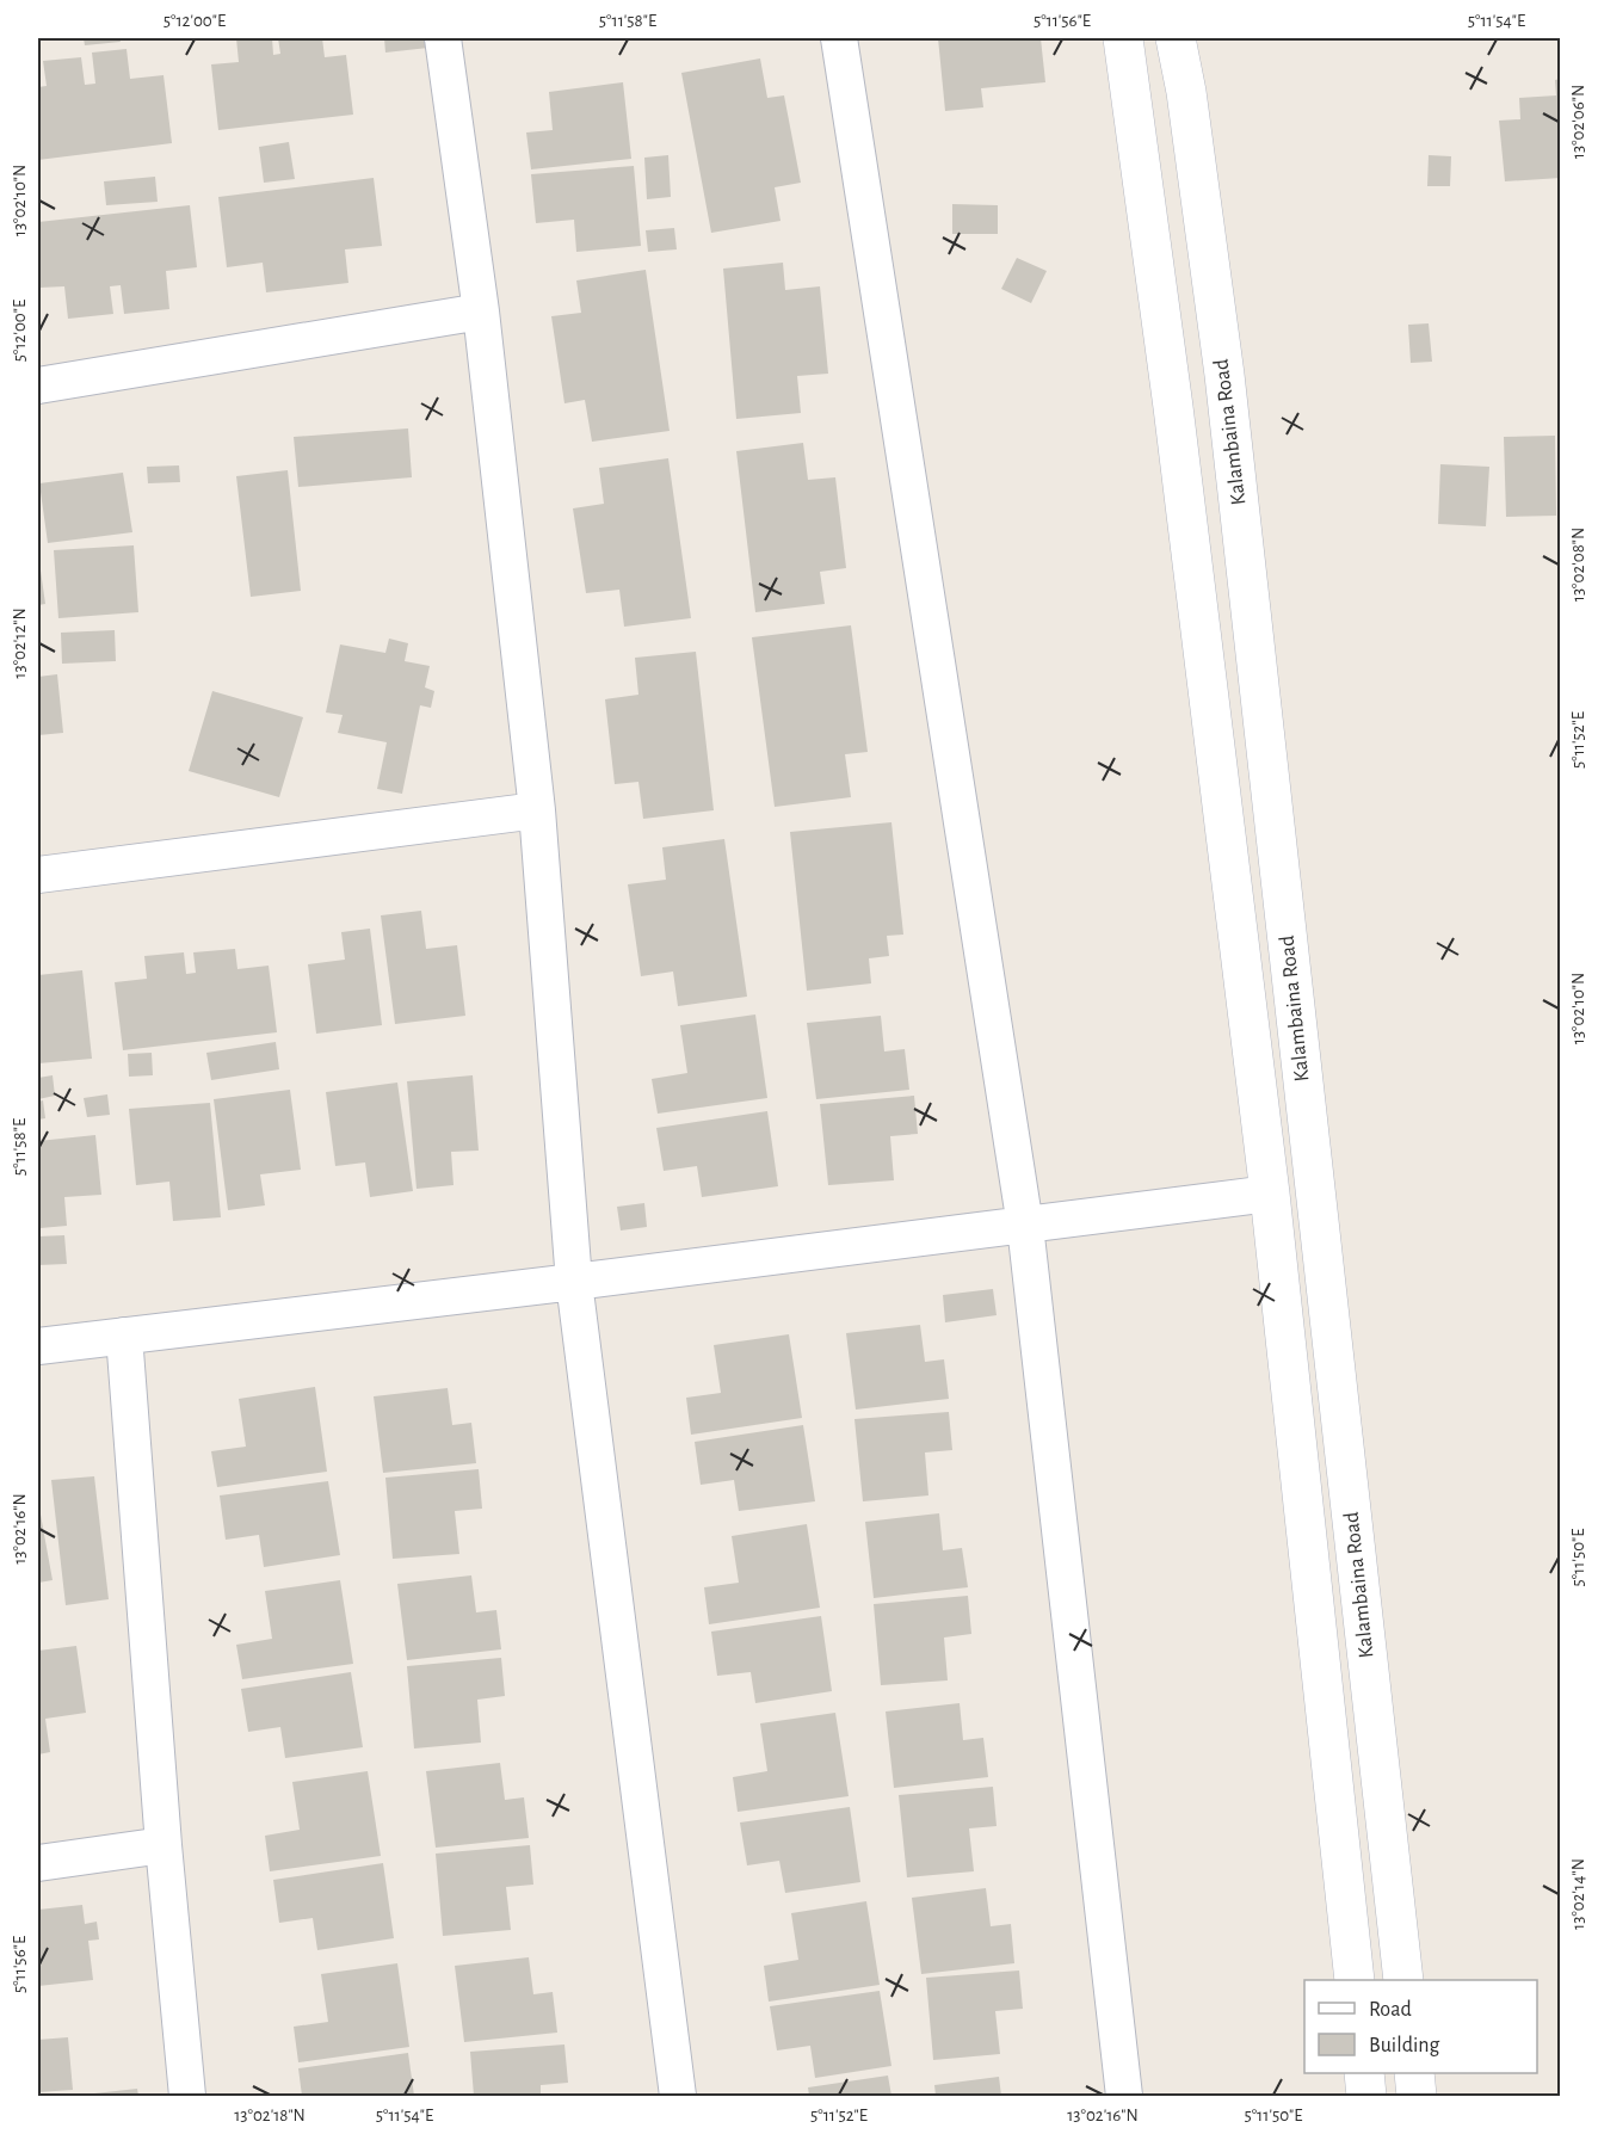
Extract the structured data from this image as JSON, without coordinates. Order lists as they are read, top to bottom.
{
  "streets": {
    "main road": ["Kalambaina Road"]
  },
  "legend": ["Road", "Building"],
  "coordinates": [
    "5°12'00\"E",
    "5°11'58\"E",
    "5°11'56\"E",
    "5°11'54\"E",
    "13°02'06\"N",
    "13°02'10\"N",
    "13°02'08\"N",
    "13°02'12\"N",
    "5°11'52\"E",
    "13°02'16\"N",
    "5°11'50\"E",
    "13°02'14\"N",
    "13°02'18\"N"
  ]
}
